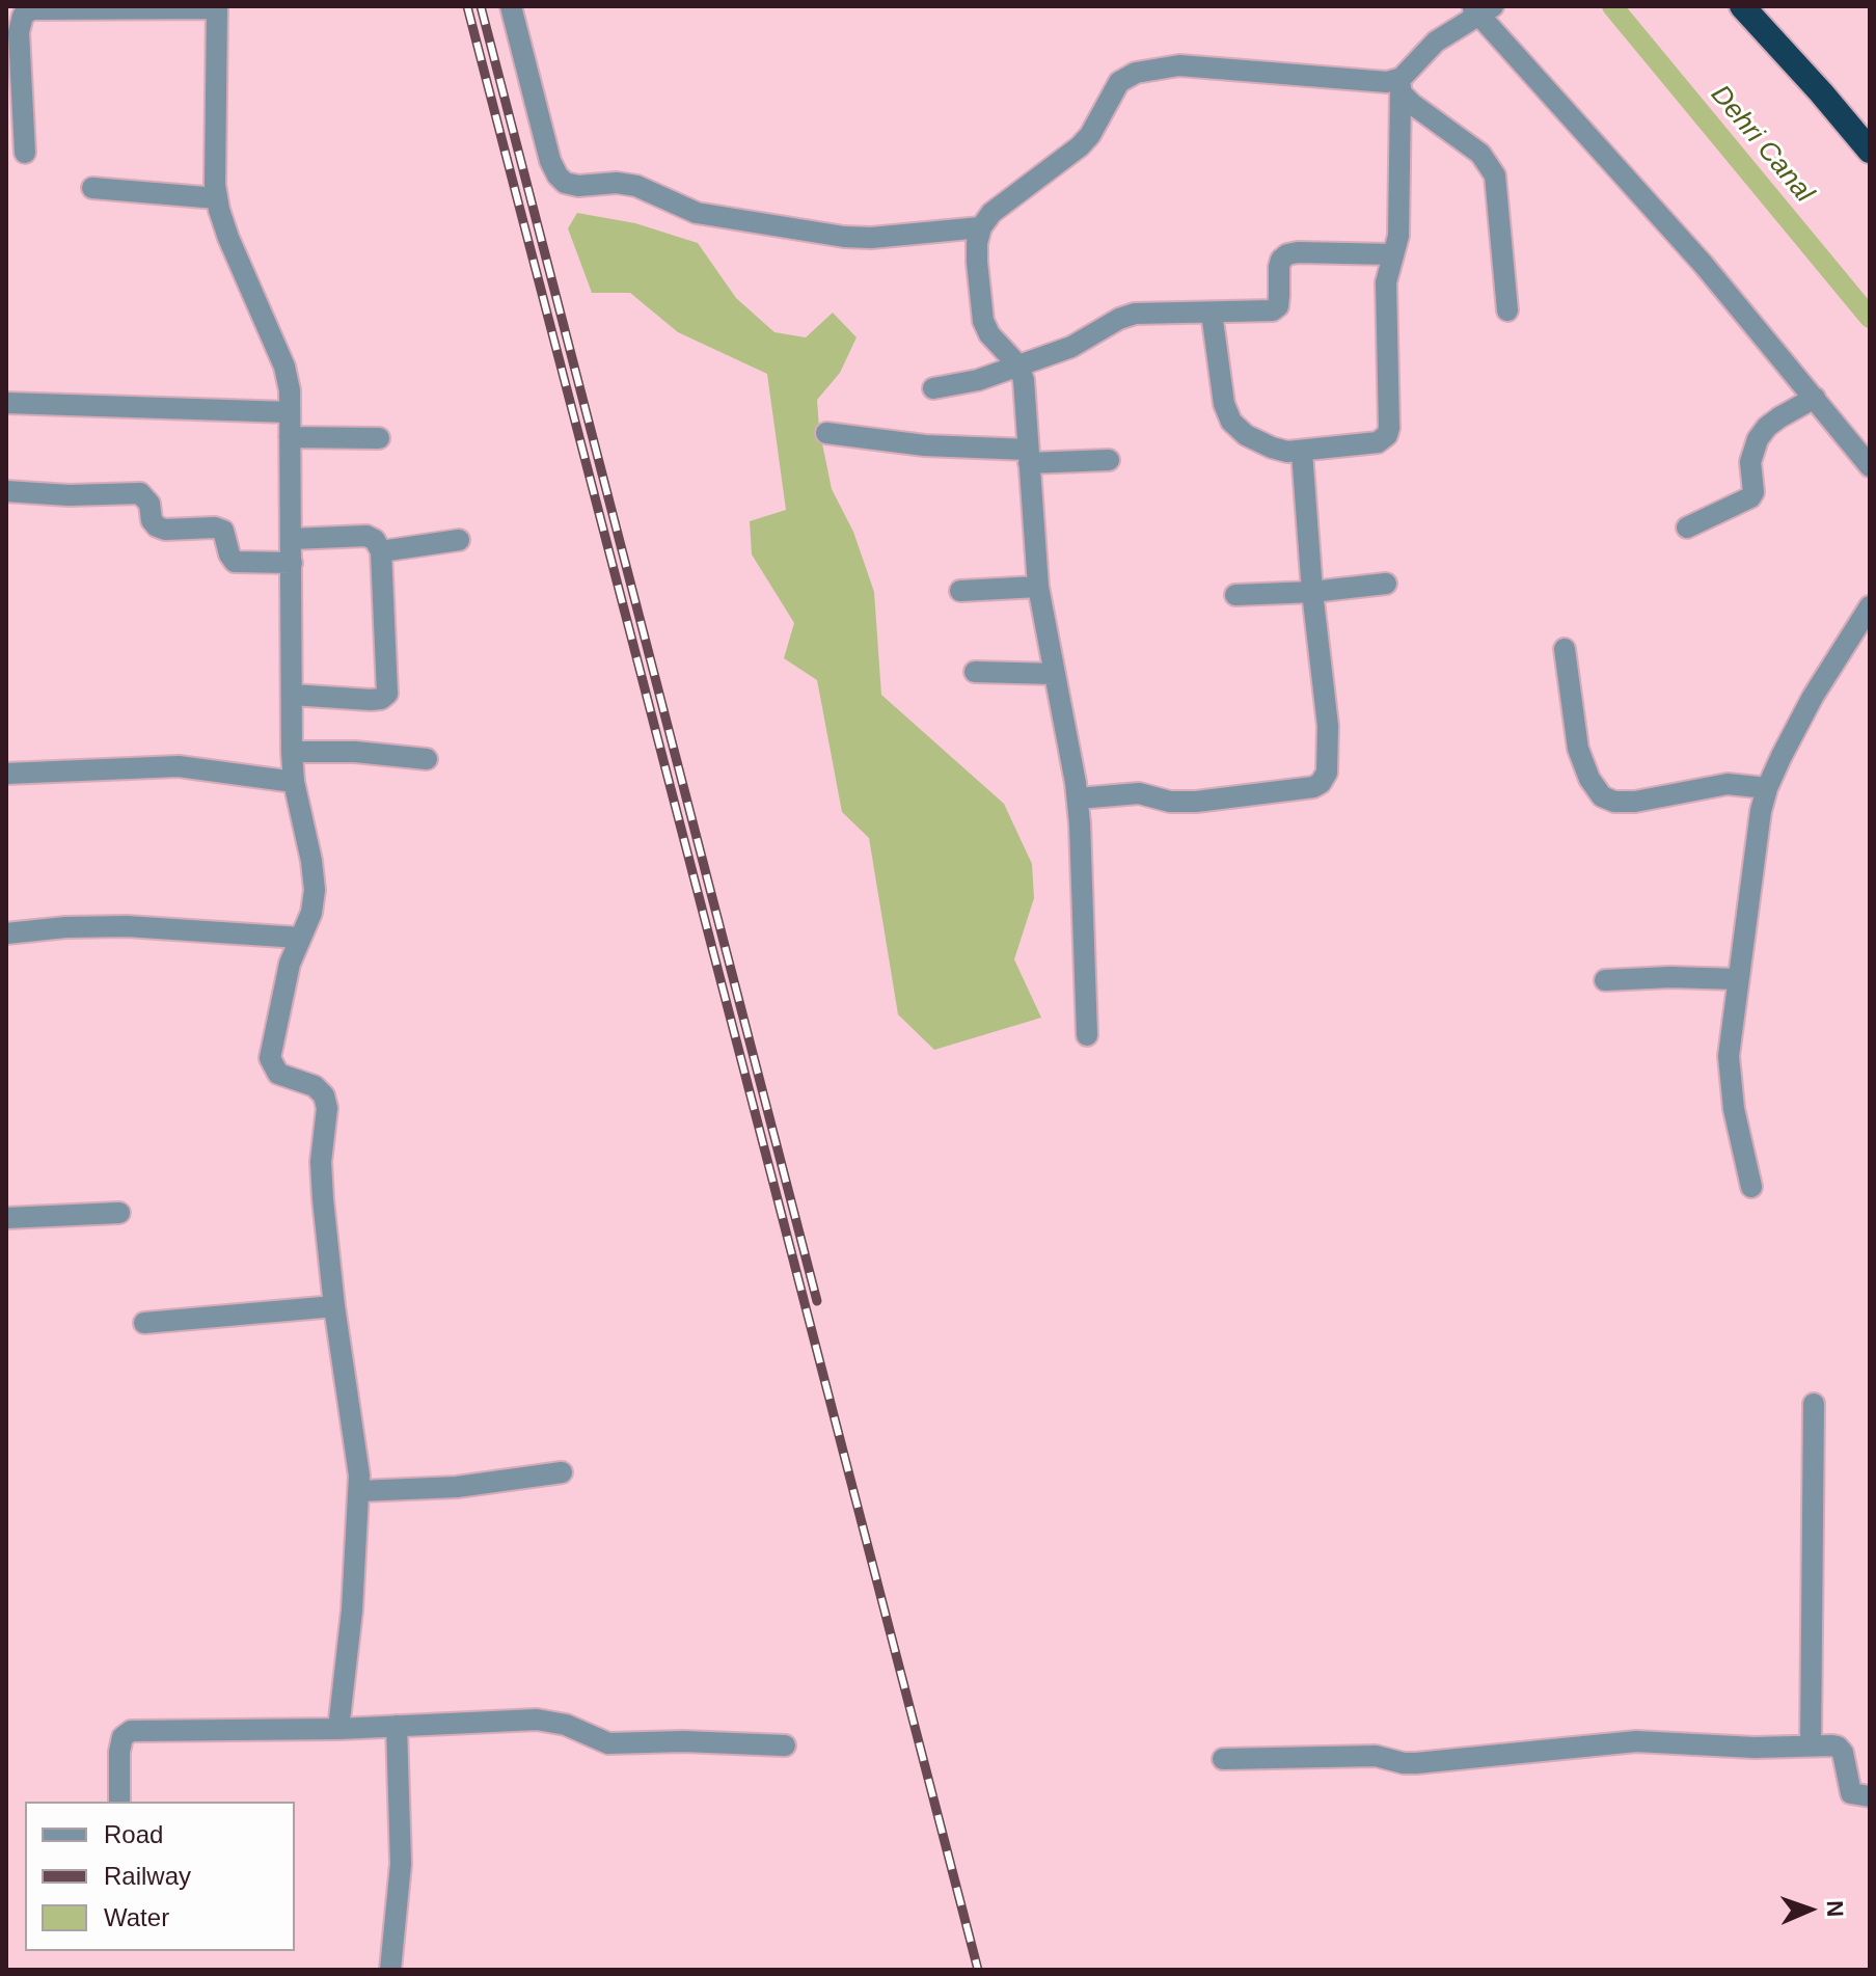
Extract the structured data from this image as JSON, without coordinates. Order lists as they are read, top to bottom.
{
  "water": ["Dehri Canal"],
  "legend": ["Road", "Railway", "Water"],
  "north": "right"
}
